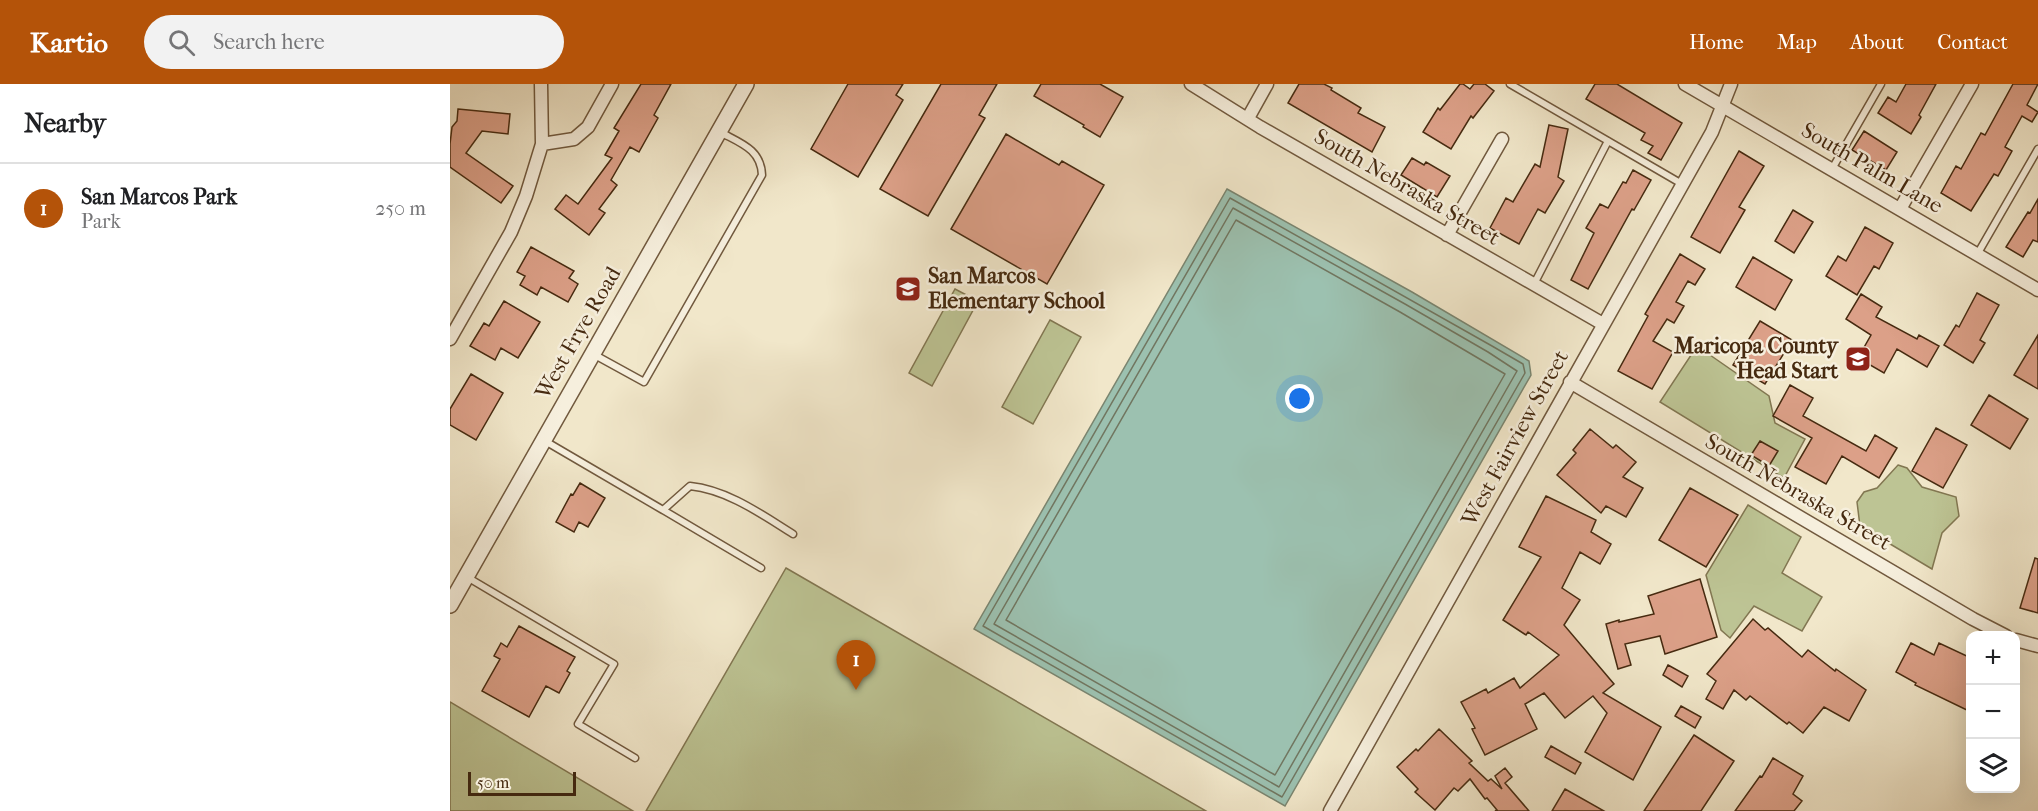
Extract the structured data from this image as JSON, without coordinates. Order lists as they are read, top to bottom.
{
  "streets": {
    "street": [
      "South Palm Lane",
      "South Nebraska Street",
      "West Frye Road",
      "West Fairview Street"
    ]
  },
  "crossings": [
    ["South Palm Lane", "West Fairview Street"],
    ["South Nebraska Street", "West Fairview Street"]
  ],
  "places": {
    "school or university": ["San Marcos Elementary School", "Maricopa County Head Start"]
  },
  "scale_bar": "50 m",
  "page": {
    "header": "Kartio",
    "search": "Search here",
    "nav": [
      "Home",
      "Map",
      "About",
      "Contact"
    ],
    "heading": "Nearby",
    "list": [
      {
        "mark": "1",
        "name": "San Marcos Park",
        "note": "Park",
        "value": "250 m"
      }
    ],
    "map_buttons": ["+", "−"],
    "pins": "1",
    "scale": "50 m"
  }
}
